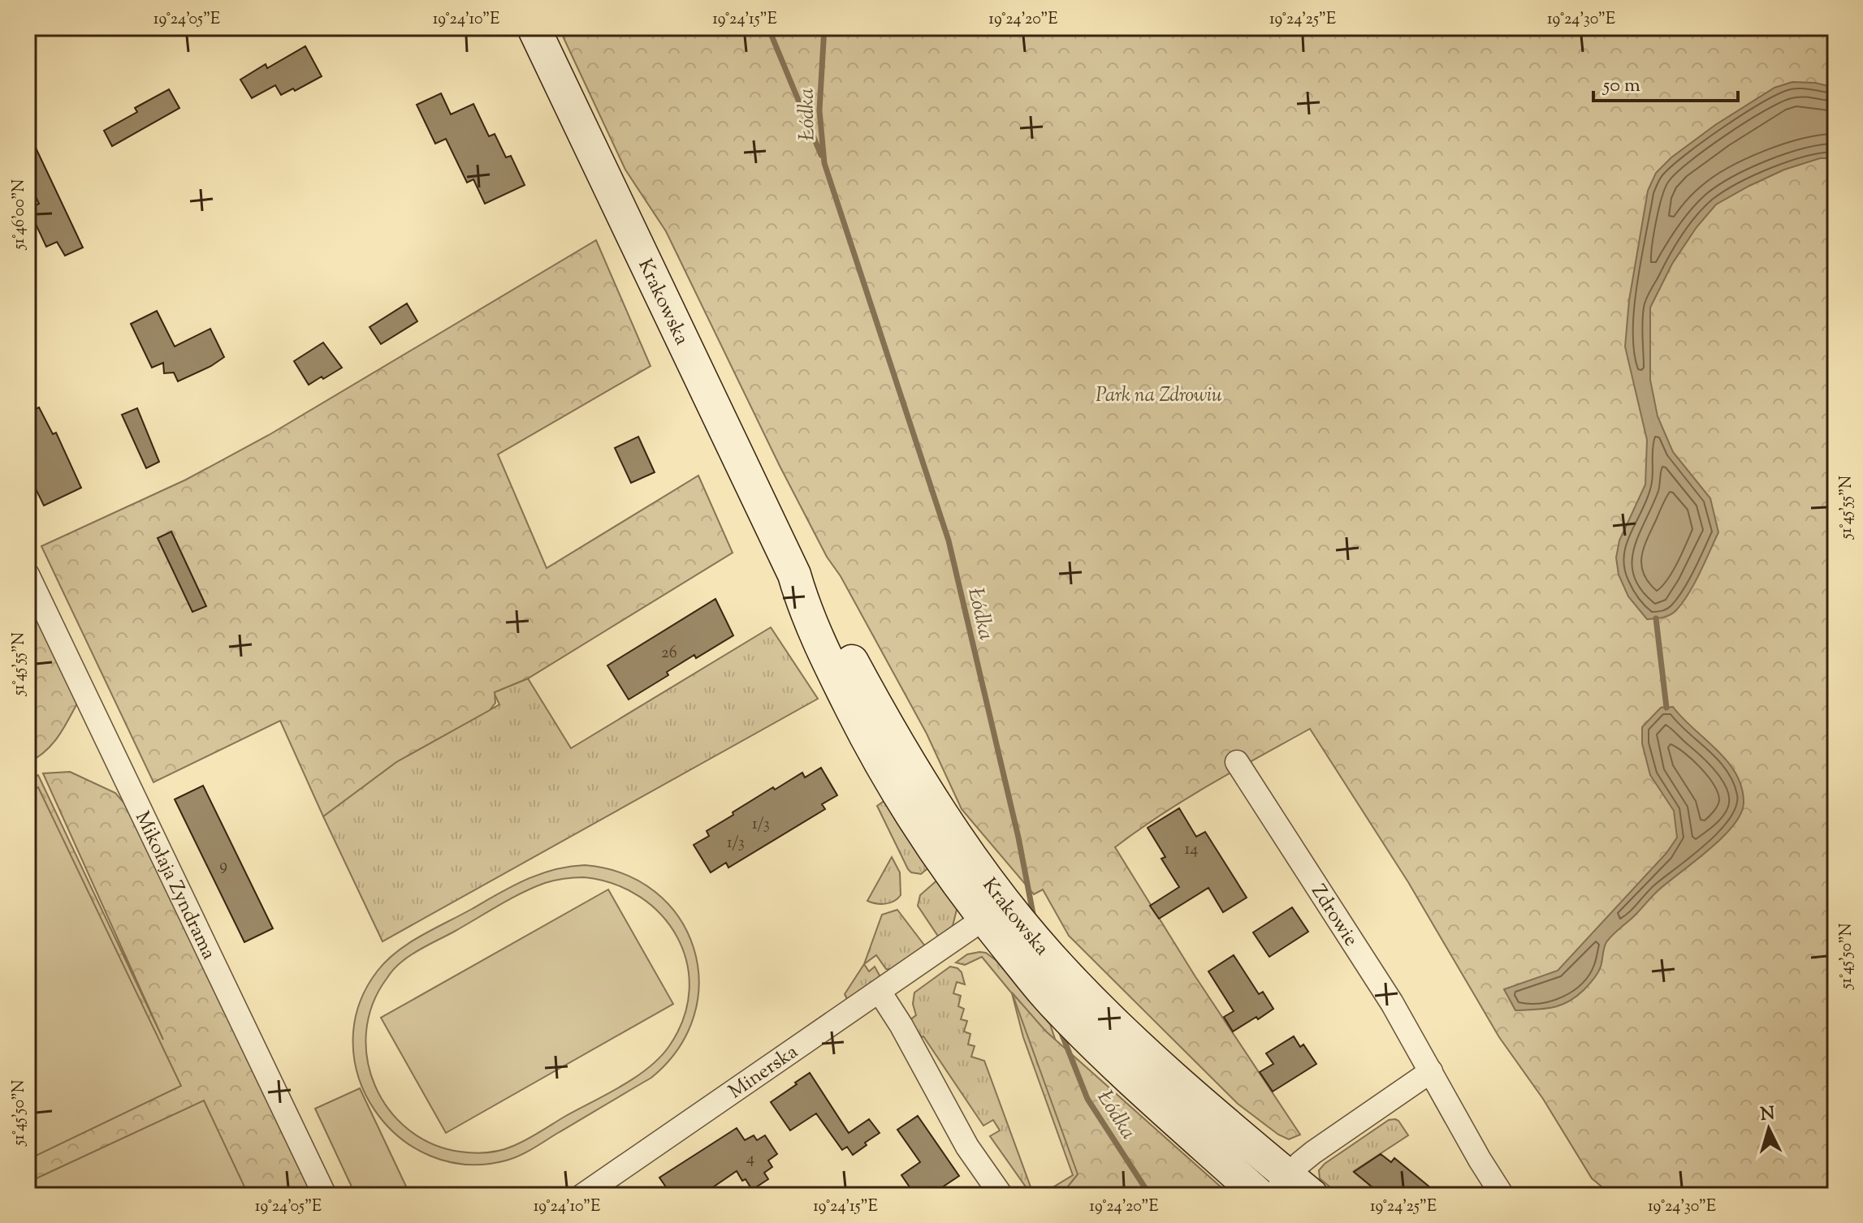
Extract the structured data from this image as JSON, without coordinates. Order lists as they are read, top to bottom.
{
  "streets": {
    "main road": ["Krakowska"],
    "street": ["Mikołaja Zyndrama", "Zdrowie", "Minerska"]
  },
  "crossings": [
    ["Krakowska", "Minerska"]
  ],
  "water": ["Łódka"],
  "parks": ["Park na Zdrowiu"],
  "house_numbers": [
    "26",
    "1/3",
    "1/3",
    "14",
    "9",
    "4"
  ],
  "scale_bar": "50 m",
  "north": "top",
  "coordinates": [
    "19°24'05\"E",
    "19°24'10\"E",
    "19°24'15\"E",
    "19°24'20\"E",
    "19°24'25\"E",
    "19°24'30\"E",
    "51°46'00\"N",
    "51°45'55\"N",
    "51°45'50\"N"
  ]
}
